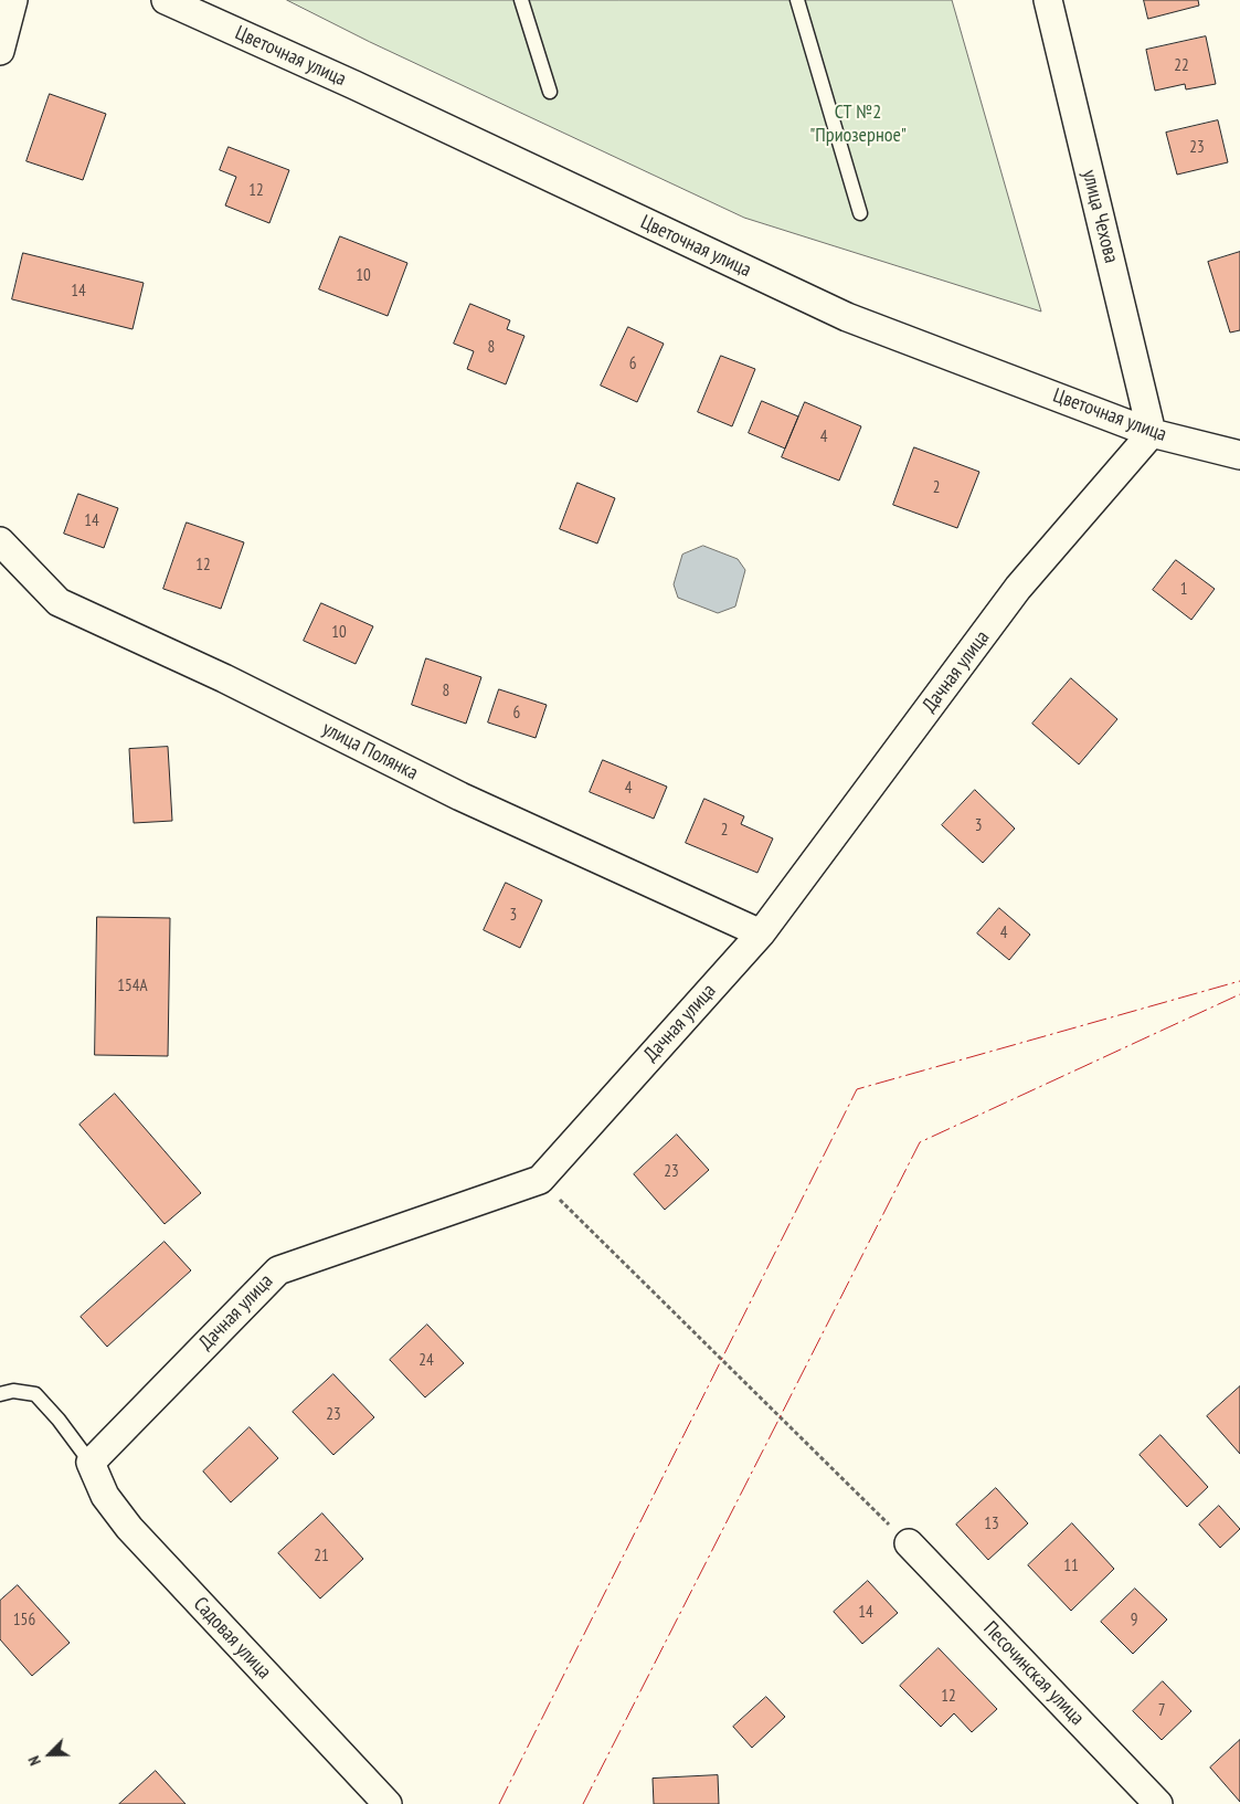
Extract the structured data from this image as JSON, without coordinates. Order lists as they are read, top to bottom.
{
  "streets": {
    "street": [
      "Цветочная улица",
      "улица Чехова",
      "Дачная улица",
      "улица Полянка",
      "Садовая улица",
      "Песочинская улица"
    ]
  },
  "crossings": [
    ["Цветочная улица", "улица Чехова"],
    ["Цветочная улица", "Дачная улица"],
    ["улица Чехова", "Дачная улица"],
    ["Дачная улица", "улица Полянка"],
    ["Дачная улица", "Садовая улица"]
  ],
  "parks": ["СТ №2 \"Приозерное\""],
  "house_numbers": [
    "22",
    "23",
    "12",
    "10",
    "14",
    "8",
    "6",
    "4",
    "2",
    "14",
    "12",
    "1",
    "10",
    "8",
    "6",
    "4",
    "3",
    "2",
    "3",
    "4",
    "154А",
    "23",
    "24",
    "23",
    "13",
    "21",
    "11",
    "14",
    "156",
    "9",
    "12",
    "7"
  ],
  "north": "bottom left"
}
